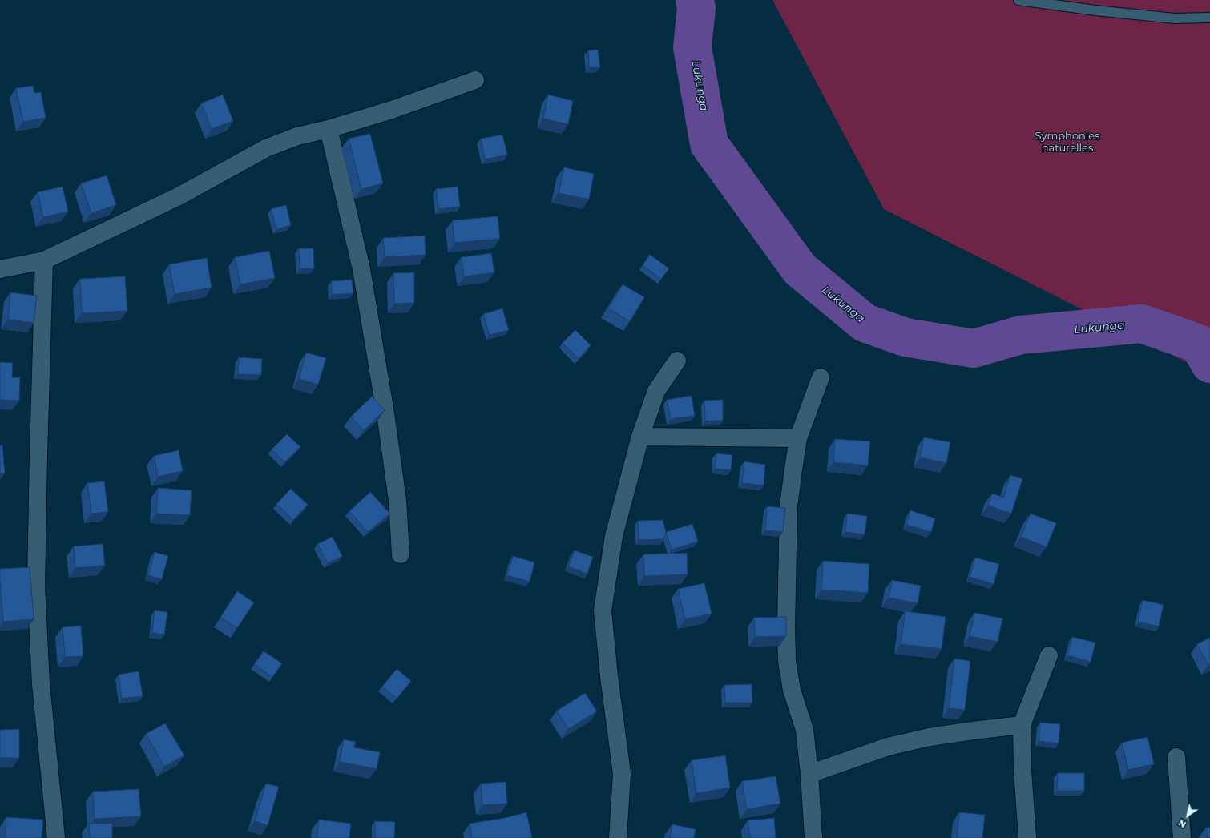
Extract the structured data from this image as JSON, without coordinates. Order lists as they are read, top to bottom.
{
  "water": ["Lukunga"],
  "parks": ["Symphonies naturelles"],
  "north": "bottom left"
}
